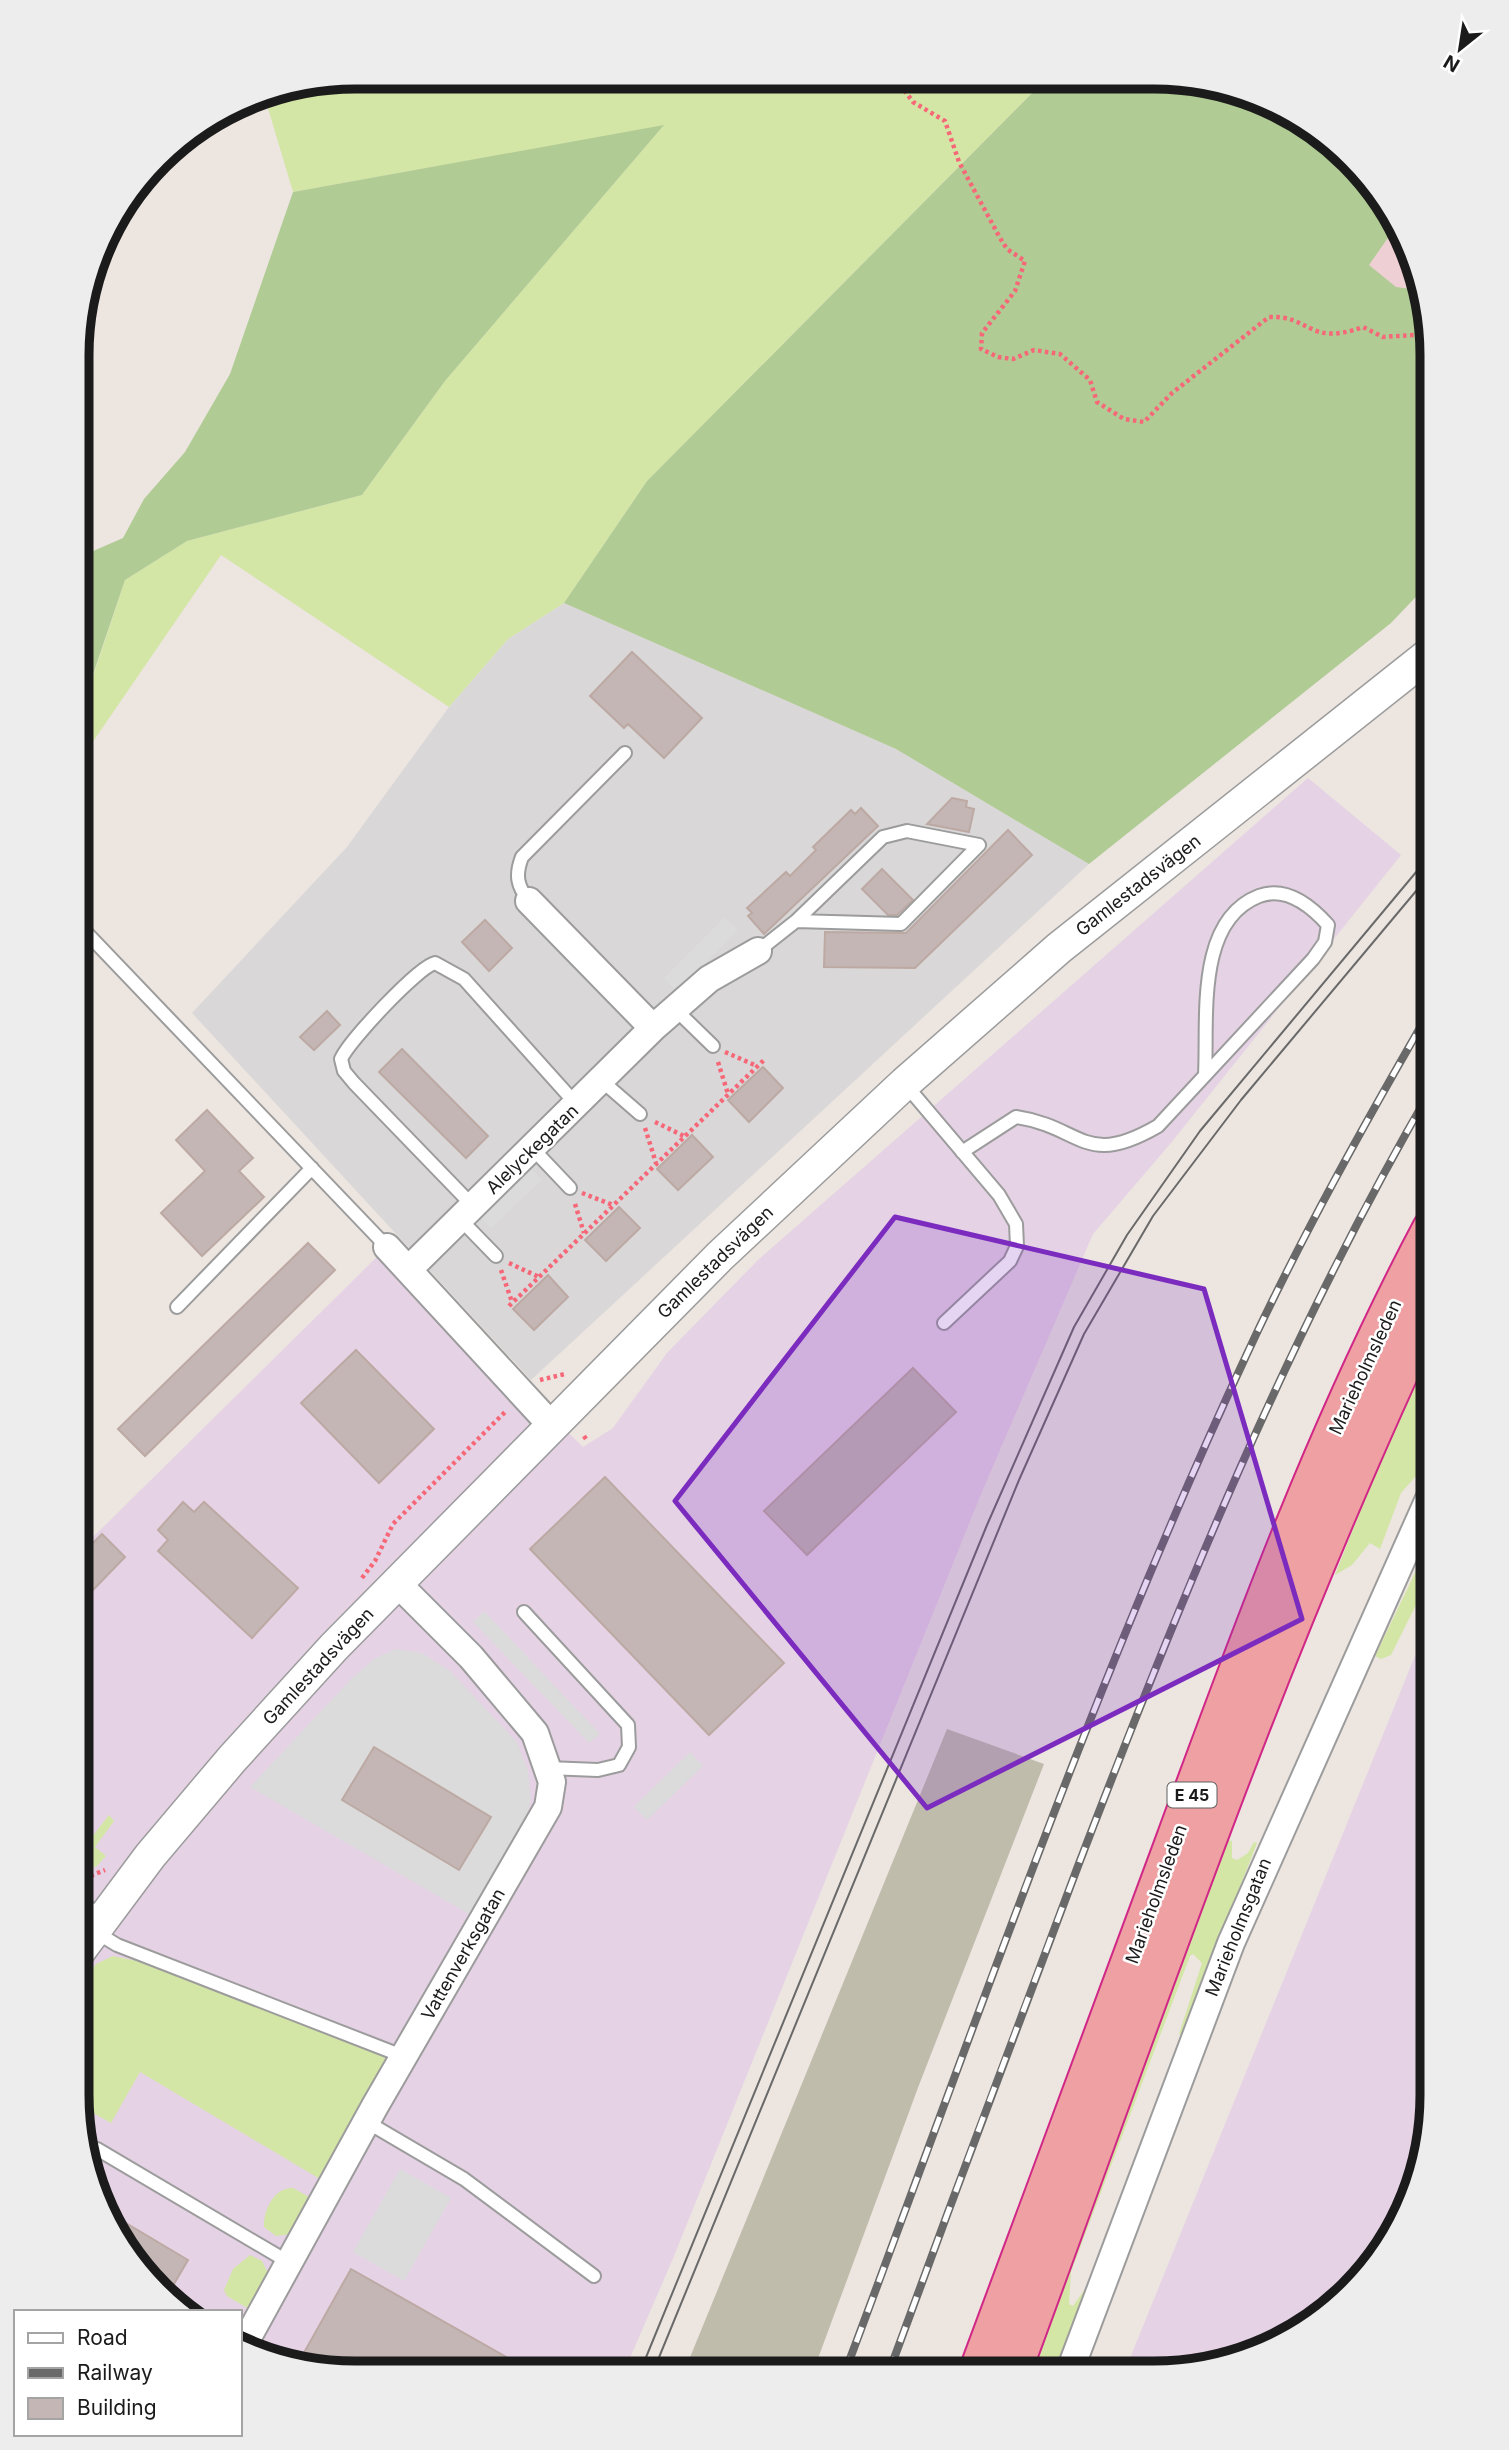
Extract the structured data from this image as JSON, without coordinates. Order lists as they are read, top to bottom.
{
  "streets": {
    "highway": ["Marieholmsleden", "E 45"],
    "street": [
      "Gamlestadsvägen",
      "Alelyckegatan",
      "Marieholmsgatan",
      "Vattenverksgatan"
    ]
  },
  "crossings": [
    ["Gamlestadsvägen", "Vattenverksgatan"]
  ],
  "legend": ["Road", "Railway", "Building"],
  "north": "bottom left"
}
